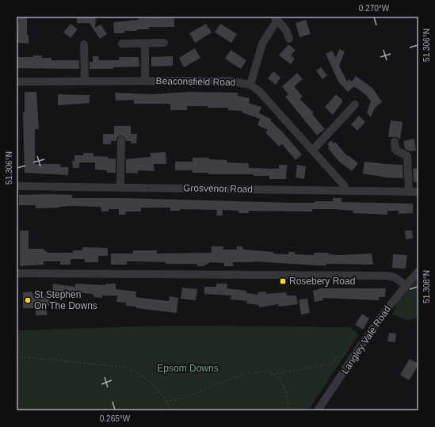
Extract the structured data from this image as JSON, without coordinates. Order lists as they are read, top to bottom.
{
  "streets": {
    "street": ["Beaconsfield Road", "Grosvenor Road", "Langley Vale Road"]
  },
  "crossings": [
    ["Beaconsfield Road", "Grosvenor Road"]
  ],
  "parks": ["Epsom Downs"],
  "places": {
    "transit": ["Rosebery Road"],
    "other": ["St Stephen On The Downs"]
  },
  "coordinates": [
    "0.270°W",
    "51.306°N",
    "51.308°N",
    "0.265°W"
  ]
}
